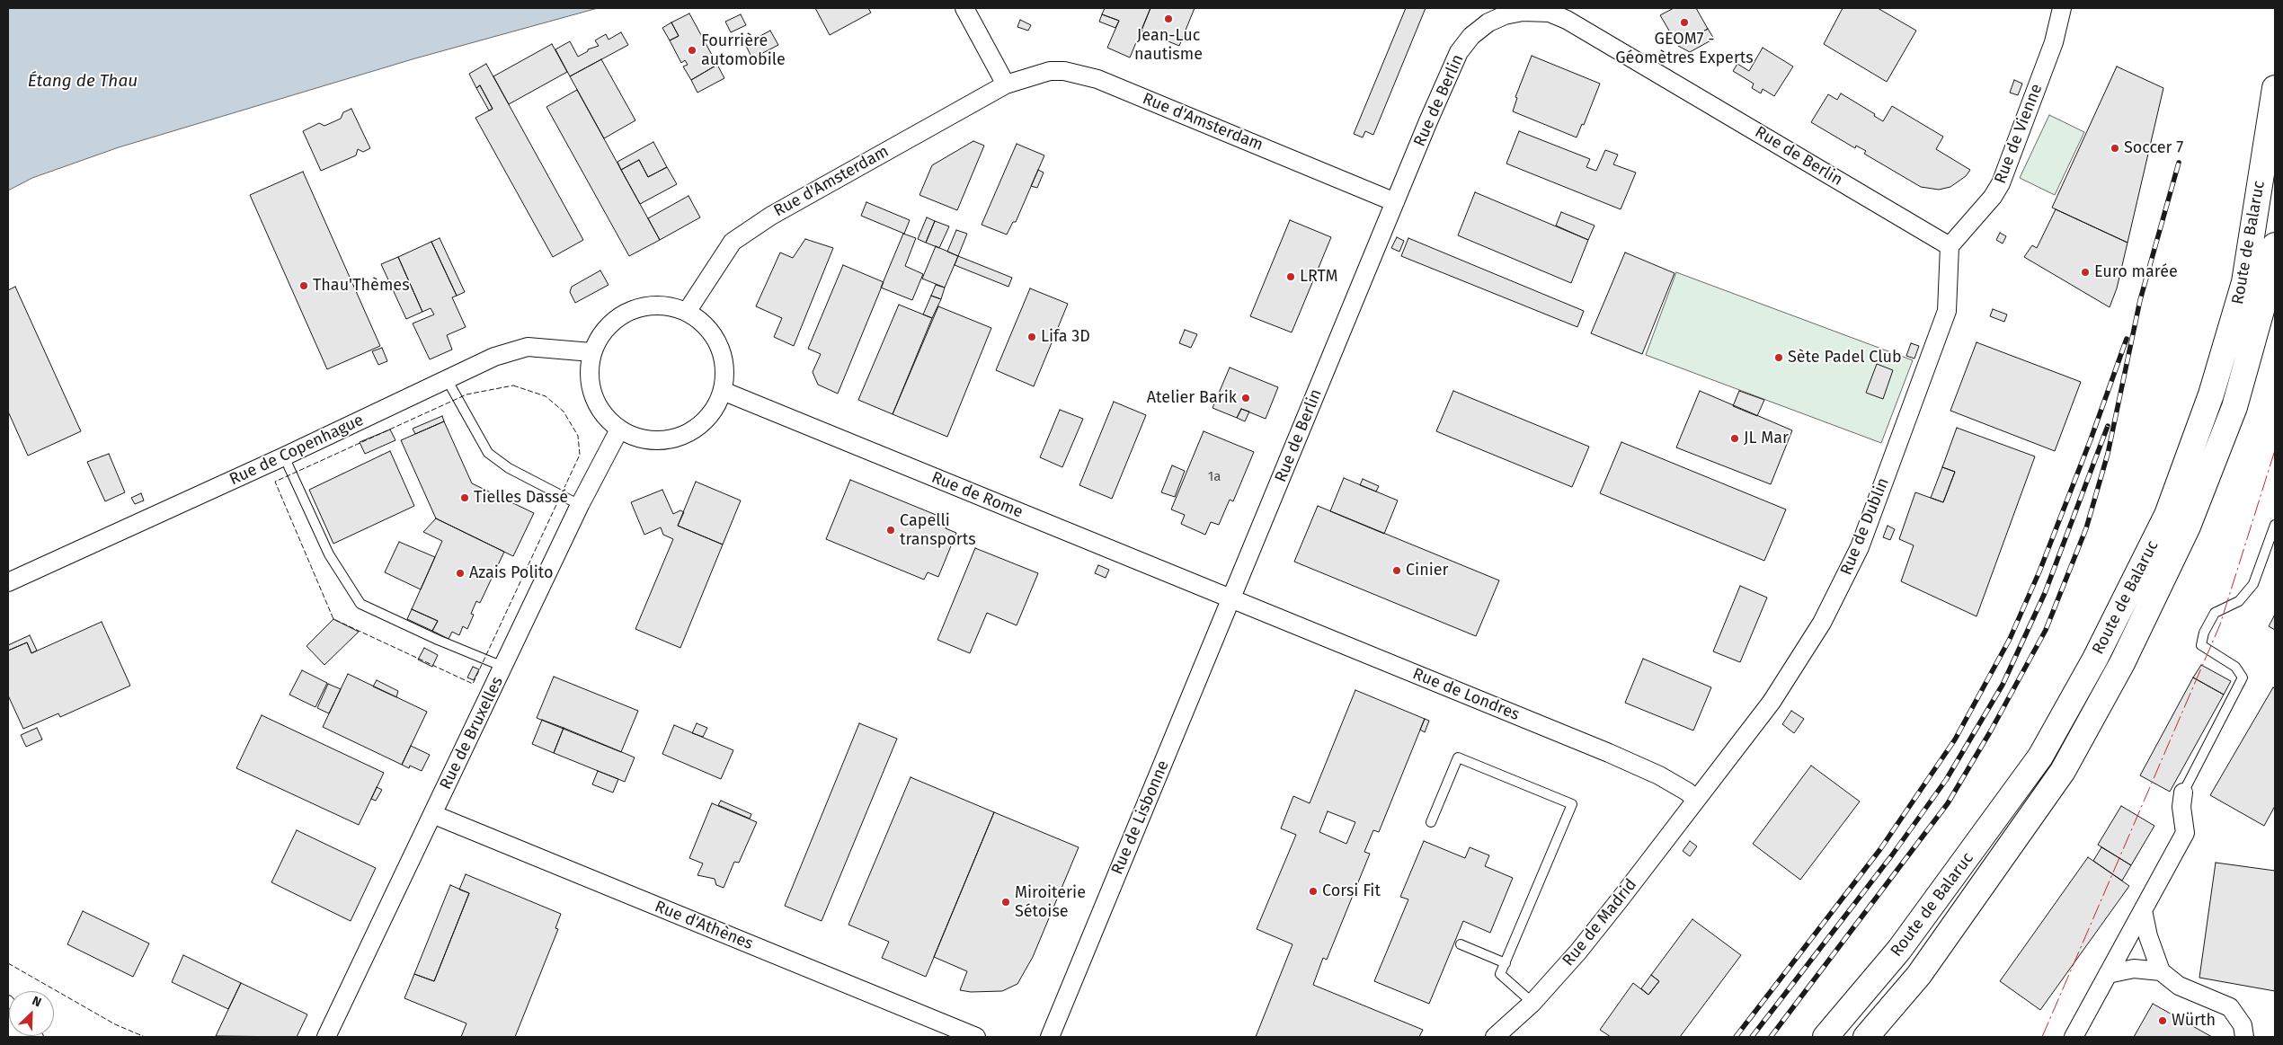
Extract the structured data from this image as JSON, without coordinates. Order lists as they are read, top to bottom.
{
  "streets": {
    "main road": ["Route de Balaruc"],
    "street": [
      "Rue de Berlin",
      "Rue d'Amsterdam",
      "Rue de Vienne",
      "Rue de Copenhague",
      "Rue de Rome",
      "Rue de Dublin",
      "Rue de Londres",
      "Rue de Bruxelles",
      "Rue de Lisbonne",
      "Rue de Madrid",
      "Rue d'Athènes"
    ]
  },
  "crossings": [
    ["Rue de Berlin", "Rue d'Amsterdam"],
    ["Rue de Berlin", "Rue de Vienne"],
    ["Rue de Berlin", "Rue de Rome"],
    ["Rue de Berlin", "Rue de Dublin"],
    ["Rue de Berlin", "Rue de Londres"],
    ["Rue de Berlin", "Rue de Lisbonne"],
    ["Rue d'Amsterdam", "Rue de Copenhague"],
    ["Rue d'Amsterdam", "Rue de Rome"],
    ["Rue d'Amsterdam", "Rue de Bruxelles"],
    ["Rue de Vienne", "Rue de Dublin"],
    ["Rue de Copenhague", "Rue de Rome"],
    ["Rue de Copenhague", "Rue de Bruxelles"],
    ["Rue de Rome", "Rue de Londres"],
    ["Rue de Rome", "Rue de Bruxelles"],
    ["Rue de Rome", "Rue de Lisbonne"],
    ["Rue de Dublin", "Rue de Londres"],
    ["Rue de Dublin", "Rue de Madrid"],
    ["Rue de Londres", "Rue de Lisbonne"],
    ["Rue de Londres", "Rue de Madrid"],
    ["Rue de Bruxelles", "Rue d'Athènes"]
  ],
  "water": ["Étang de Thau"],
  "places": [
    "Jean-Luc nautisme",
    "GEOM7 - Géomètres Experts",
    "Fourrière automobile",
    "Soccer 7",
    "Euro marée",
    "LRTM",
    "Thau'Thèmes",
    "Lifa 3D",
    "Sète Padel Club",
    "Atelier Barik",
    "JL Mar",
    "Tielles Dassé",
    "Capelli transports",
    "Cinier",
    "Azais Polito",
    "Corsi Fit",
    "Miroiterie Sétoise",
    "Würth"
  ],
  "house_numbers": ["1a"],
  "north": "top right"
}
